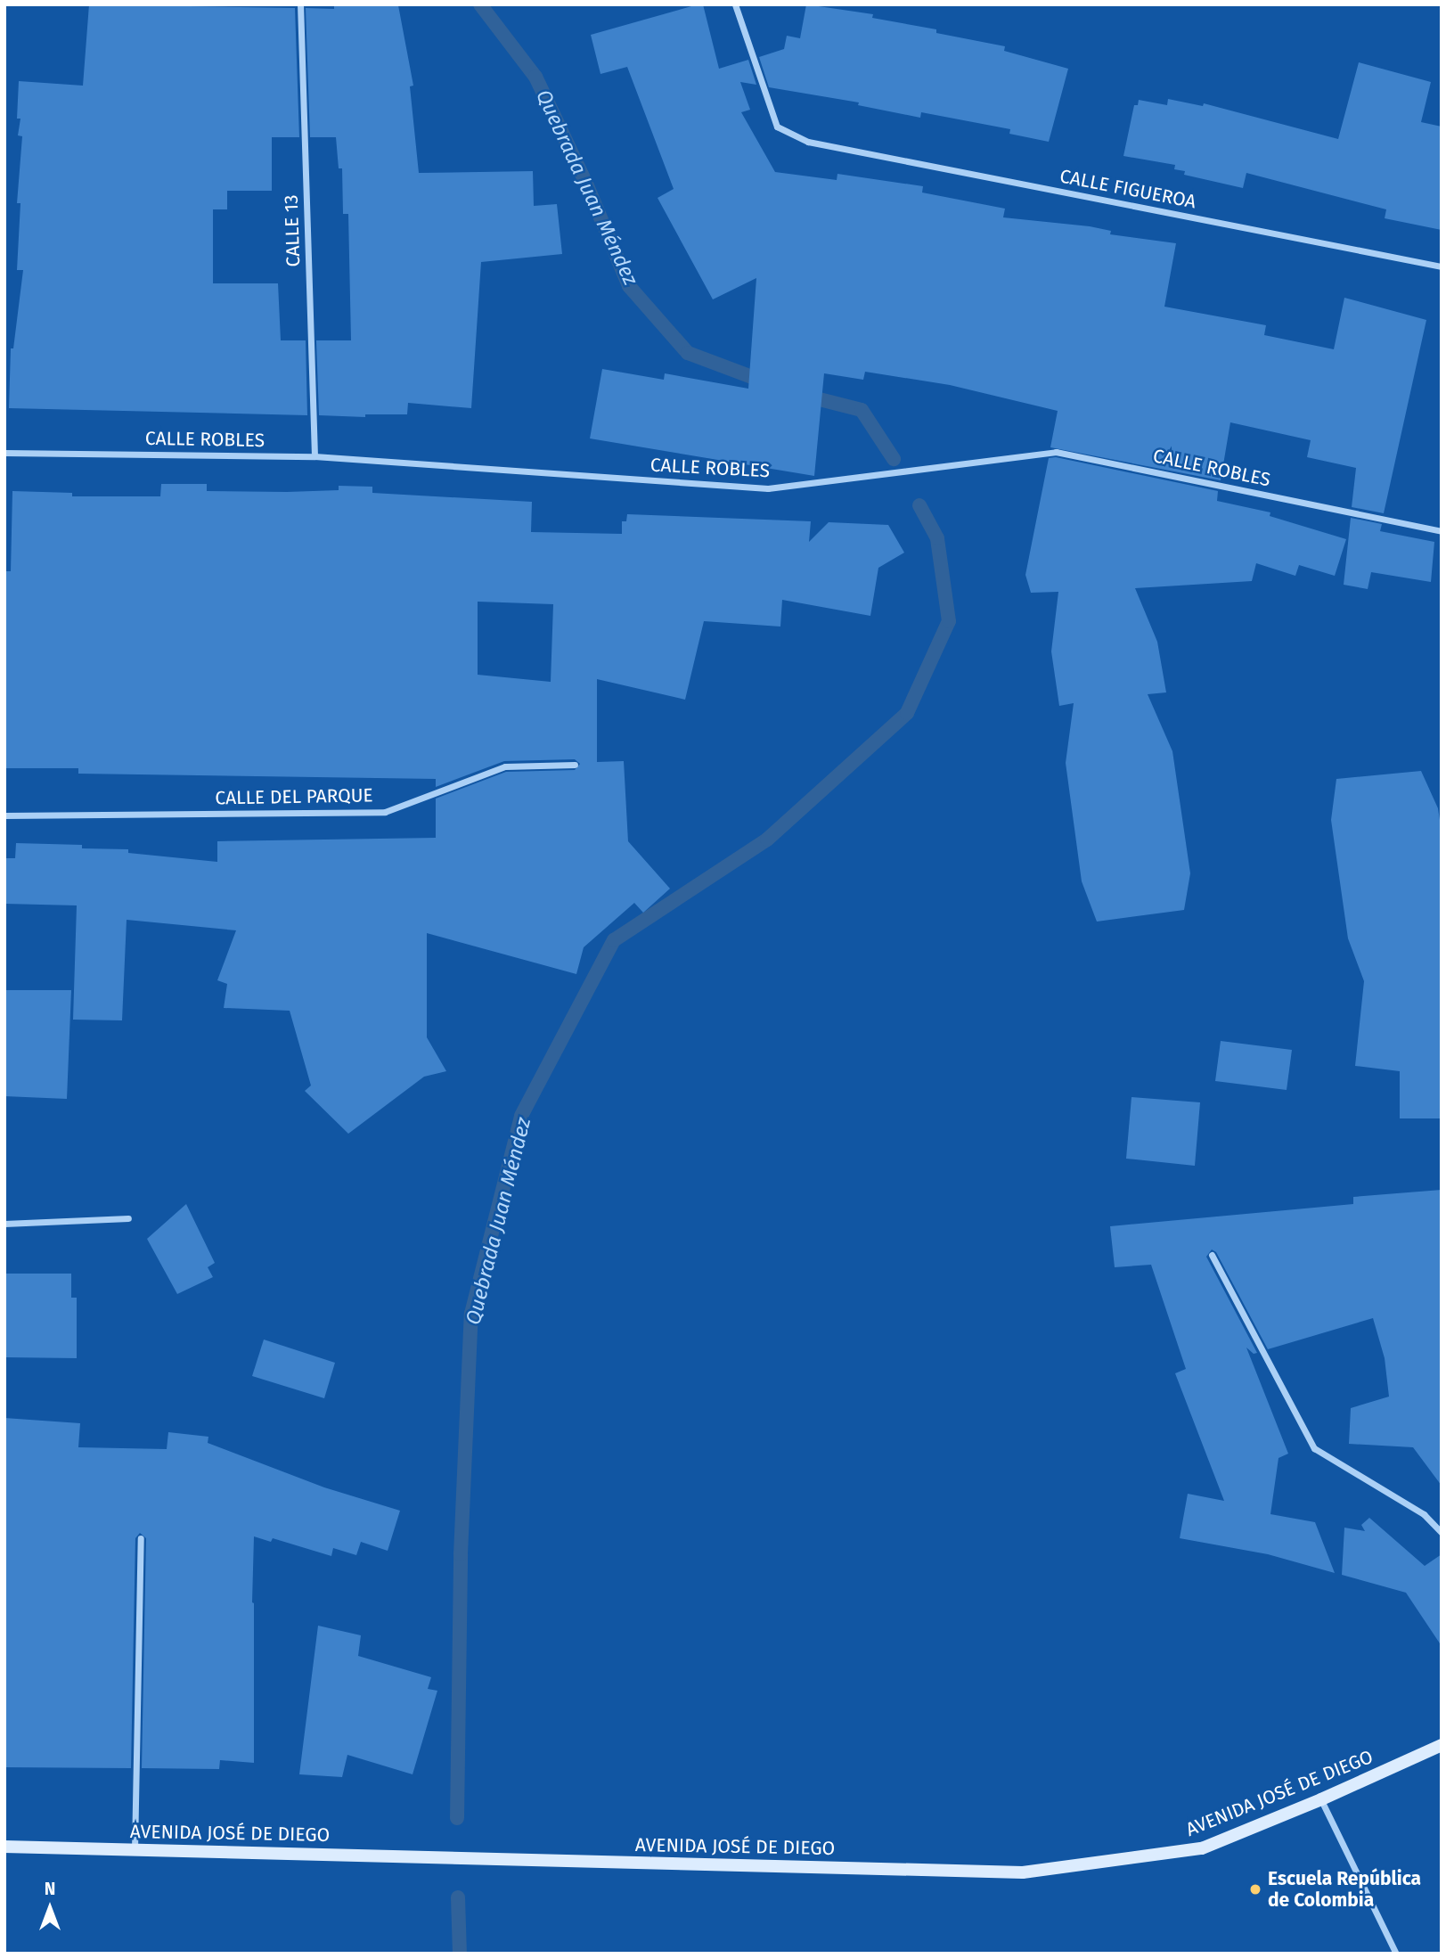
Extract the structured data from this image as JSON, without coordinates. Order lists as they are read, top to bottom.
{
  "streets": {
    "street": [
      "CALLE FIGUEROA",
      "CALLE 13",
      "CALLE ROBLES",
      "CALLE DEL PARQUE",
      "AVENIDA JOSÉ DE DIEGO"
    ]
  },
  "crossings": [
    ["CALLE 13", "CALLE ROBLES"]
  ],
  "water": ["Quebrada Juan Méndez"],
  "places": ["Escuela República de Colombia"],
  "north": "top"
}
